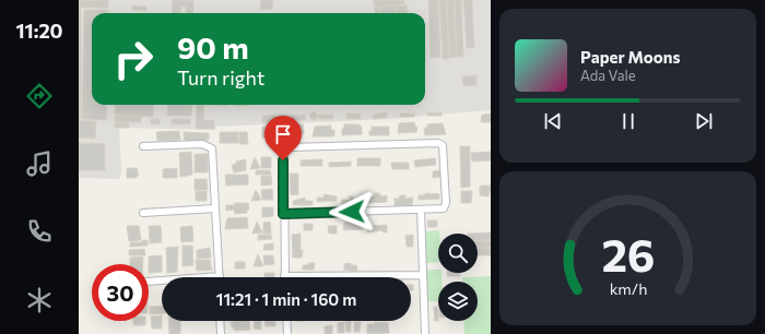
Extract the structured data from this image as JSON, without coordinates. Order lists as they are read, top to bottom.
{
  "page": {
    "tabs": "11:20",
    "turn": ["90 m", "Turn right"],
    "song": ["Paper Moons", "Ada Vale"],
    "limit": "30",
    "trip": "11:21 · 1 min · 160 m",
    "gauge": ["26", "km/h"]
  }
}
